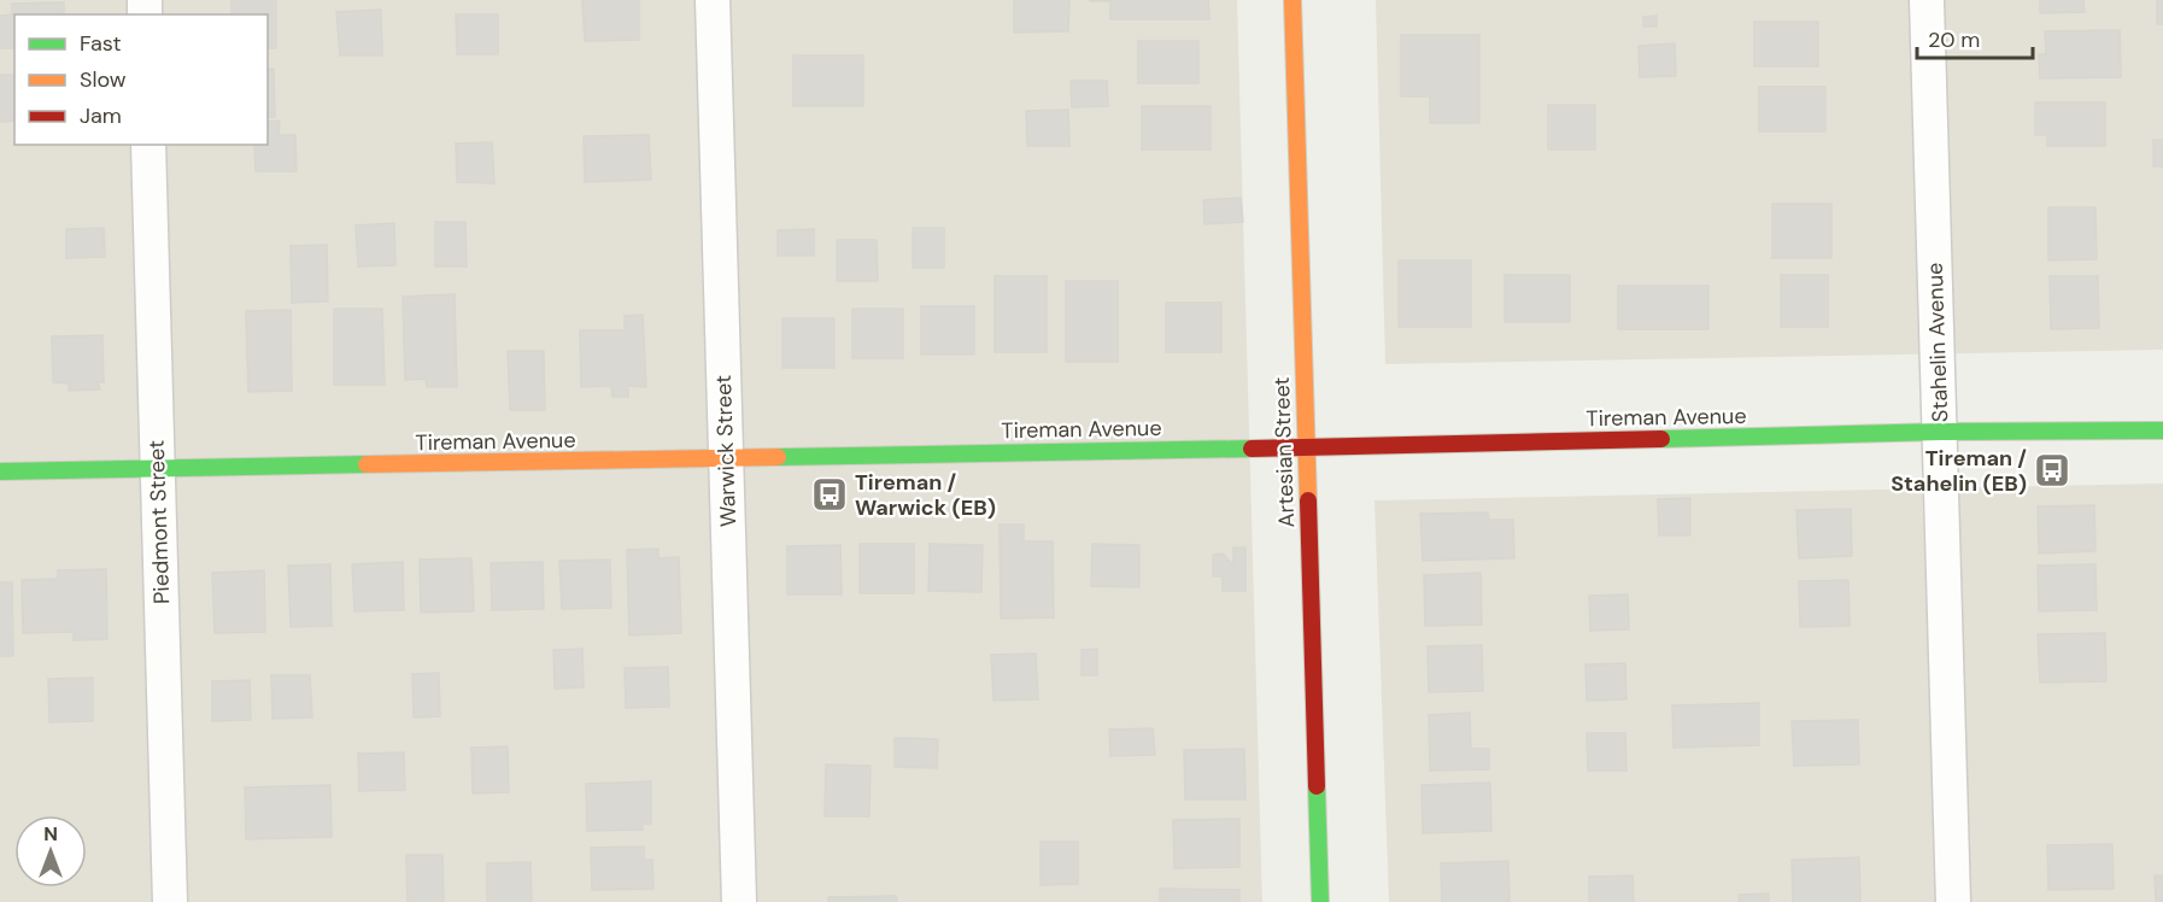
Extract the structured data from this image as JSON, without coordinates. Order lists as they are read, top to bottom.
{
  "streets": {
    "street": [
      "Stahelin Avenue",
      "Tireman Avenue",
      "Warwick Street",
      "Artesian Street",
      "Piedmont Street"
    ]
  },
  "crossings": [
    ["Stahelin Avenue", "Tireman Avenue"],
    ["Tireman Avenue", "Warwick Street"],
    ["Tireman Avenue", "Artesian Street"],
    ["Tireman Avenue", "Piedmont Street"]
  ],
  "places": {
    "bus stop": ["Tireman / Stahelin (EB)", "Tireman / Warwick (EB)"]
  },
  "legend": ["Fast", "Slow", "Jam"],
  "scale_bar": "20 m",
  "north": "top"
}
